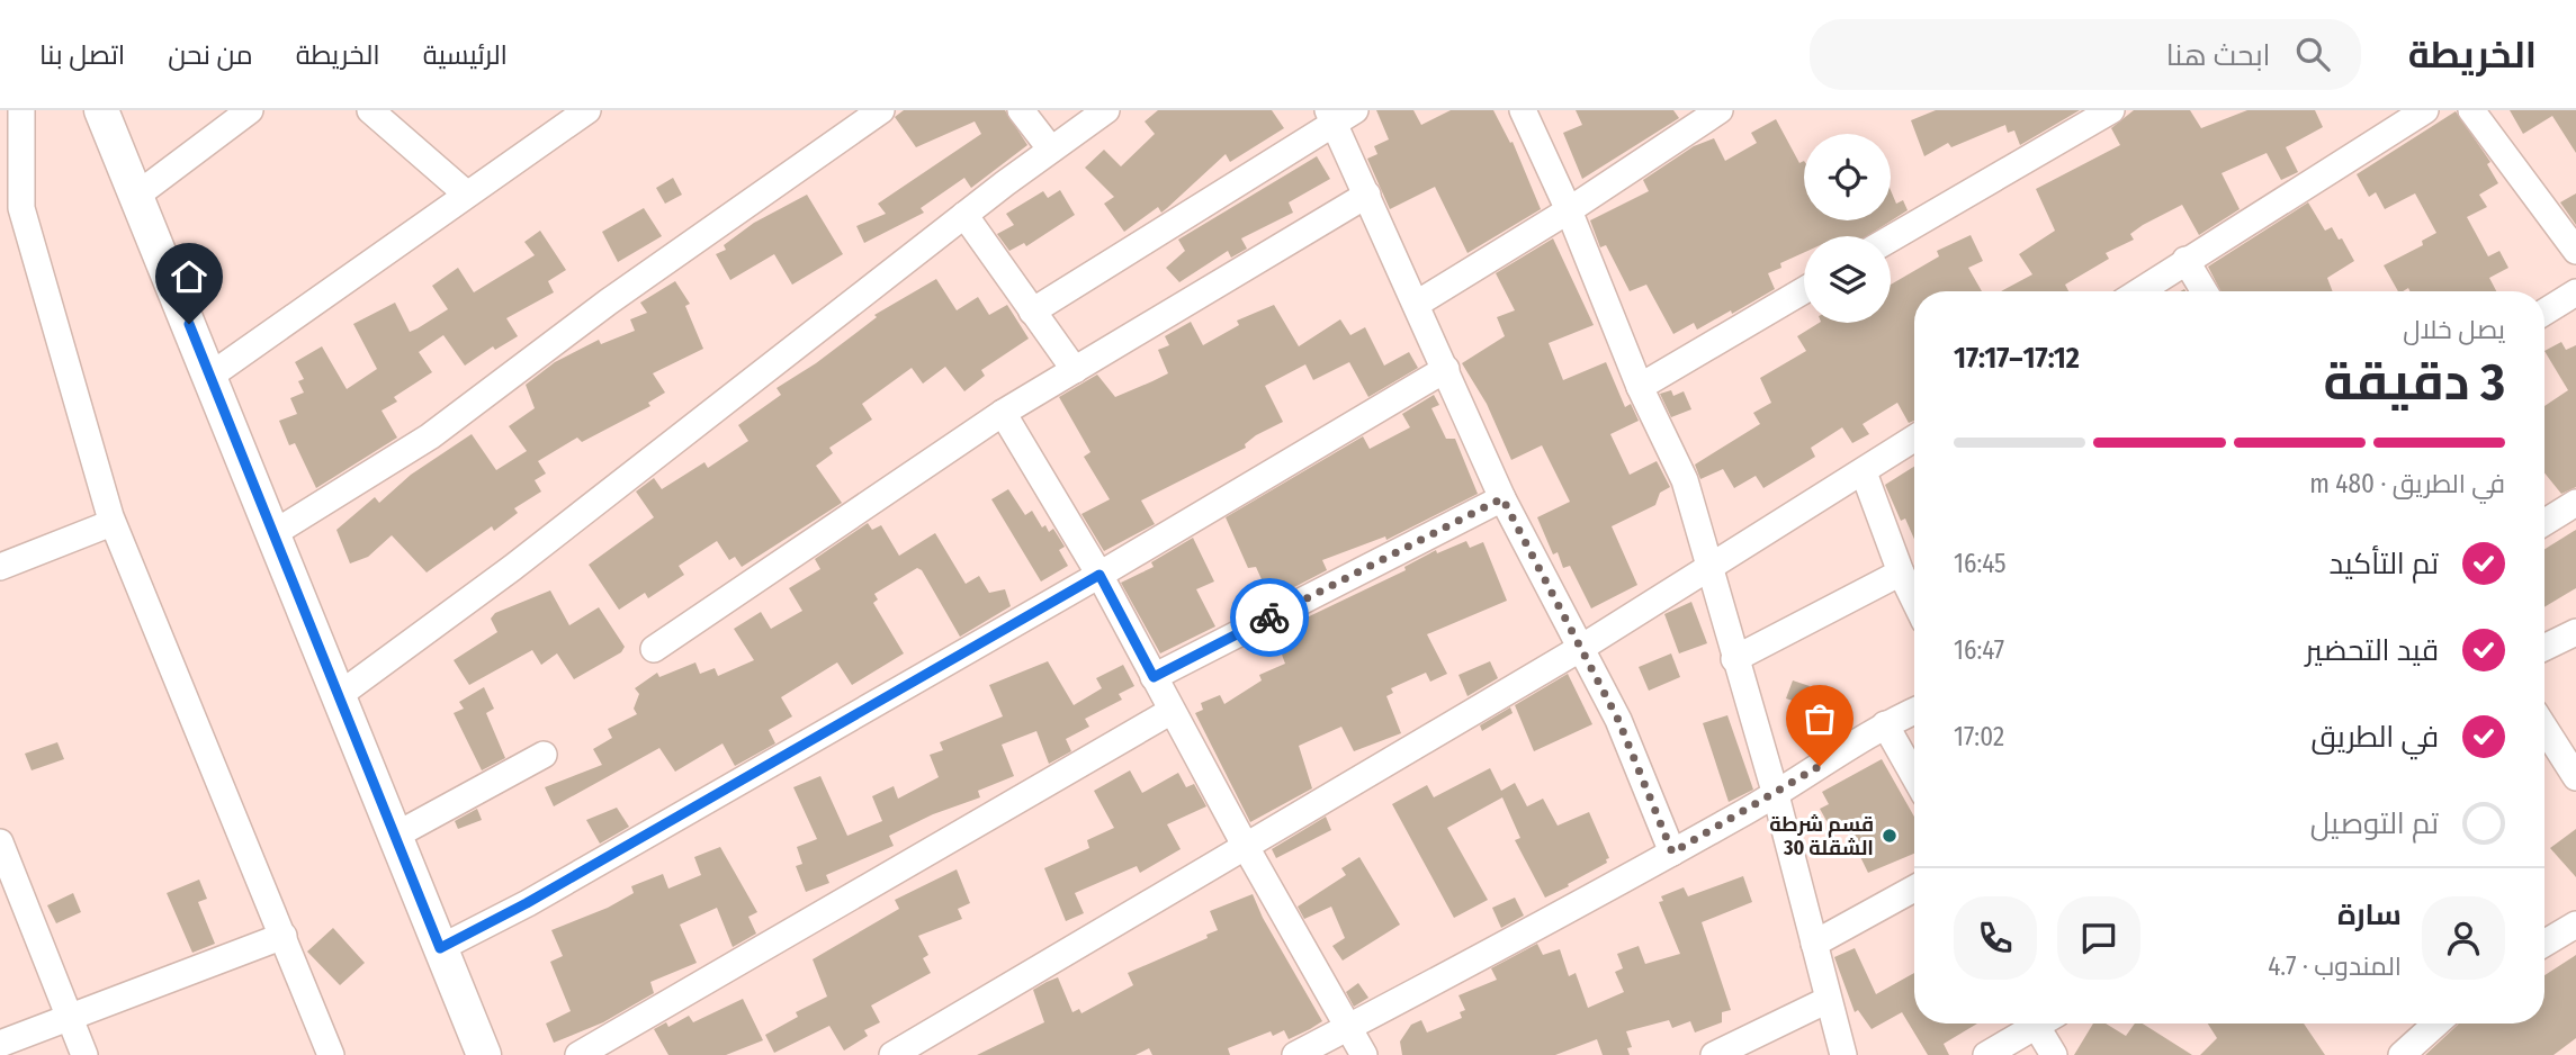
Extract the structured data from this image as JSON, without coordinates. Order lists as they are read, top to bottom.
{
  "places": ["قسم شرطة الشقلة 30"],
  "page": {
    "header": "الخريطة",
    "search": "ابحث هنا",
    "nav": [
      "الرئيسية",
      "الخريطة",
      "من نحن",
      "اتصل بنا"
    ],
    "heading": ["3 دقيقة", "يصل خلال", "17:12–17:17"],
    "panel": ["سارة", "المندوب · 4.7"],
    "bar": "في الطريق · 480 m",
    "list": [
      ["تم التأكيد", "16:45"],
      ["قيد التحضير", "16:47"],
      ["في الطريق", "17:02"],
      "تم التوصيل"
    ]
  }
}
